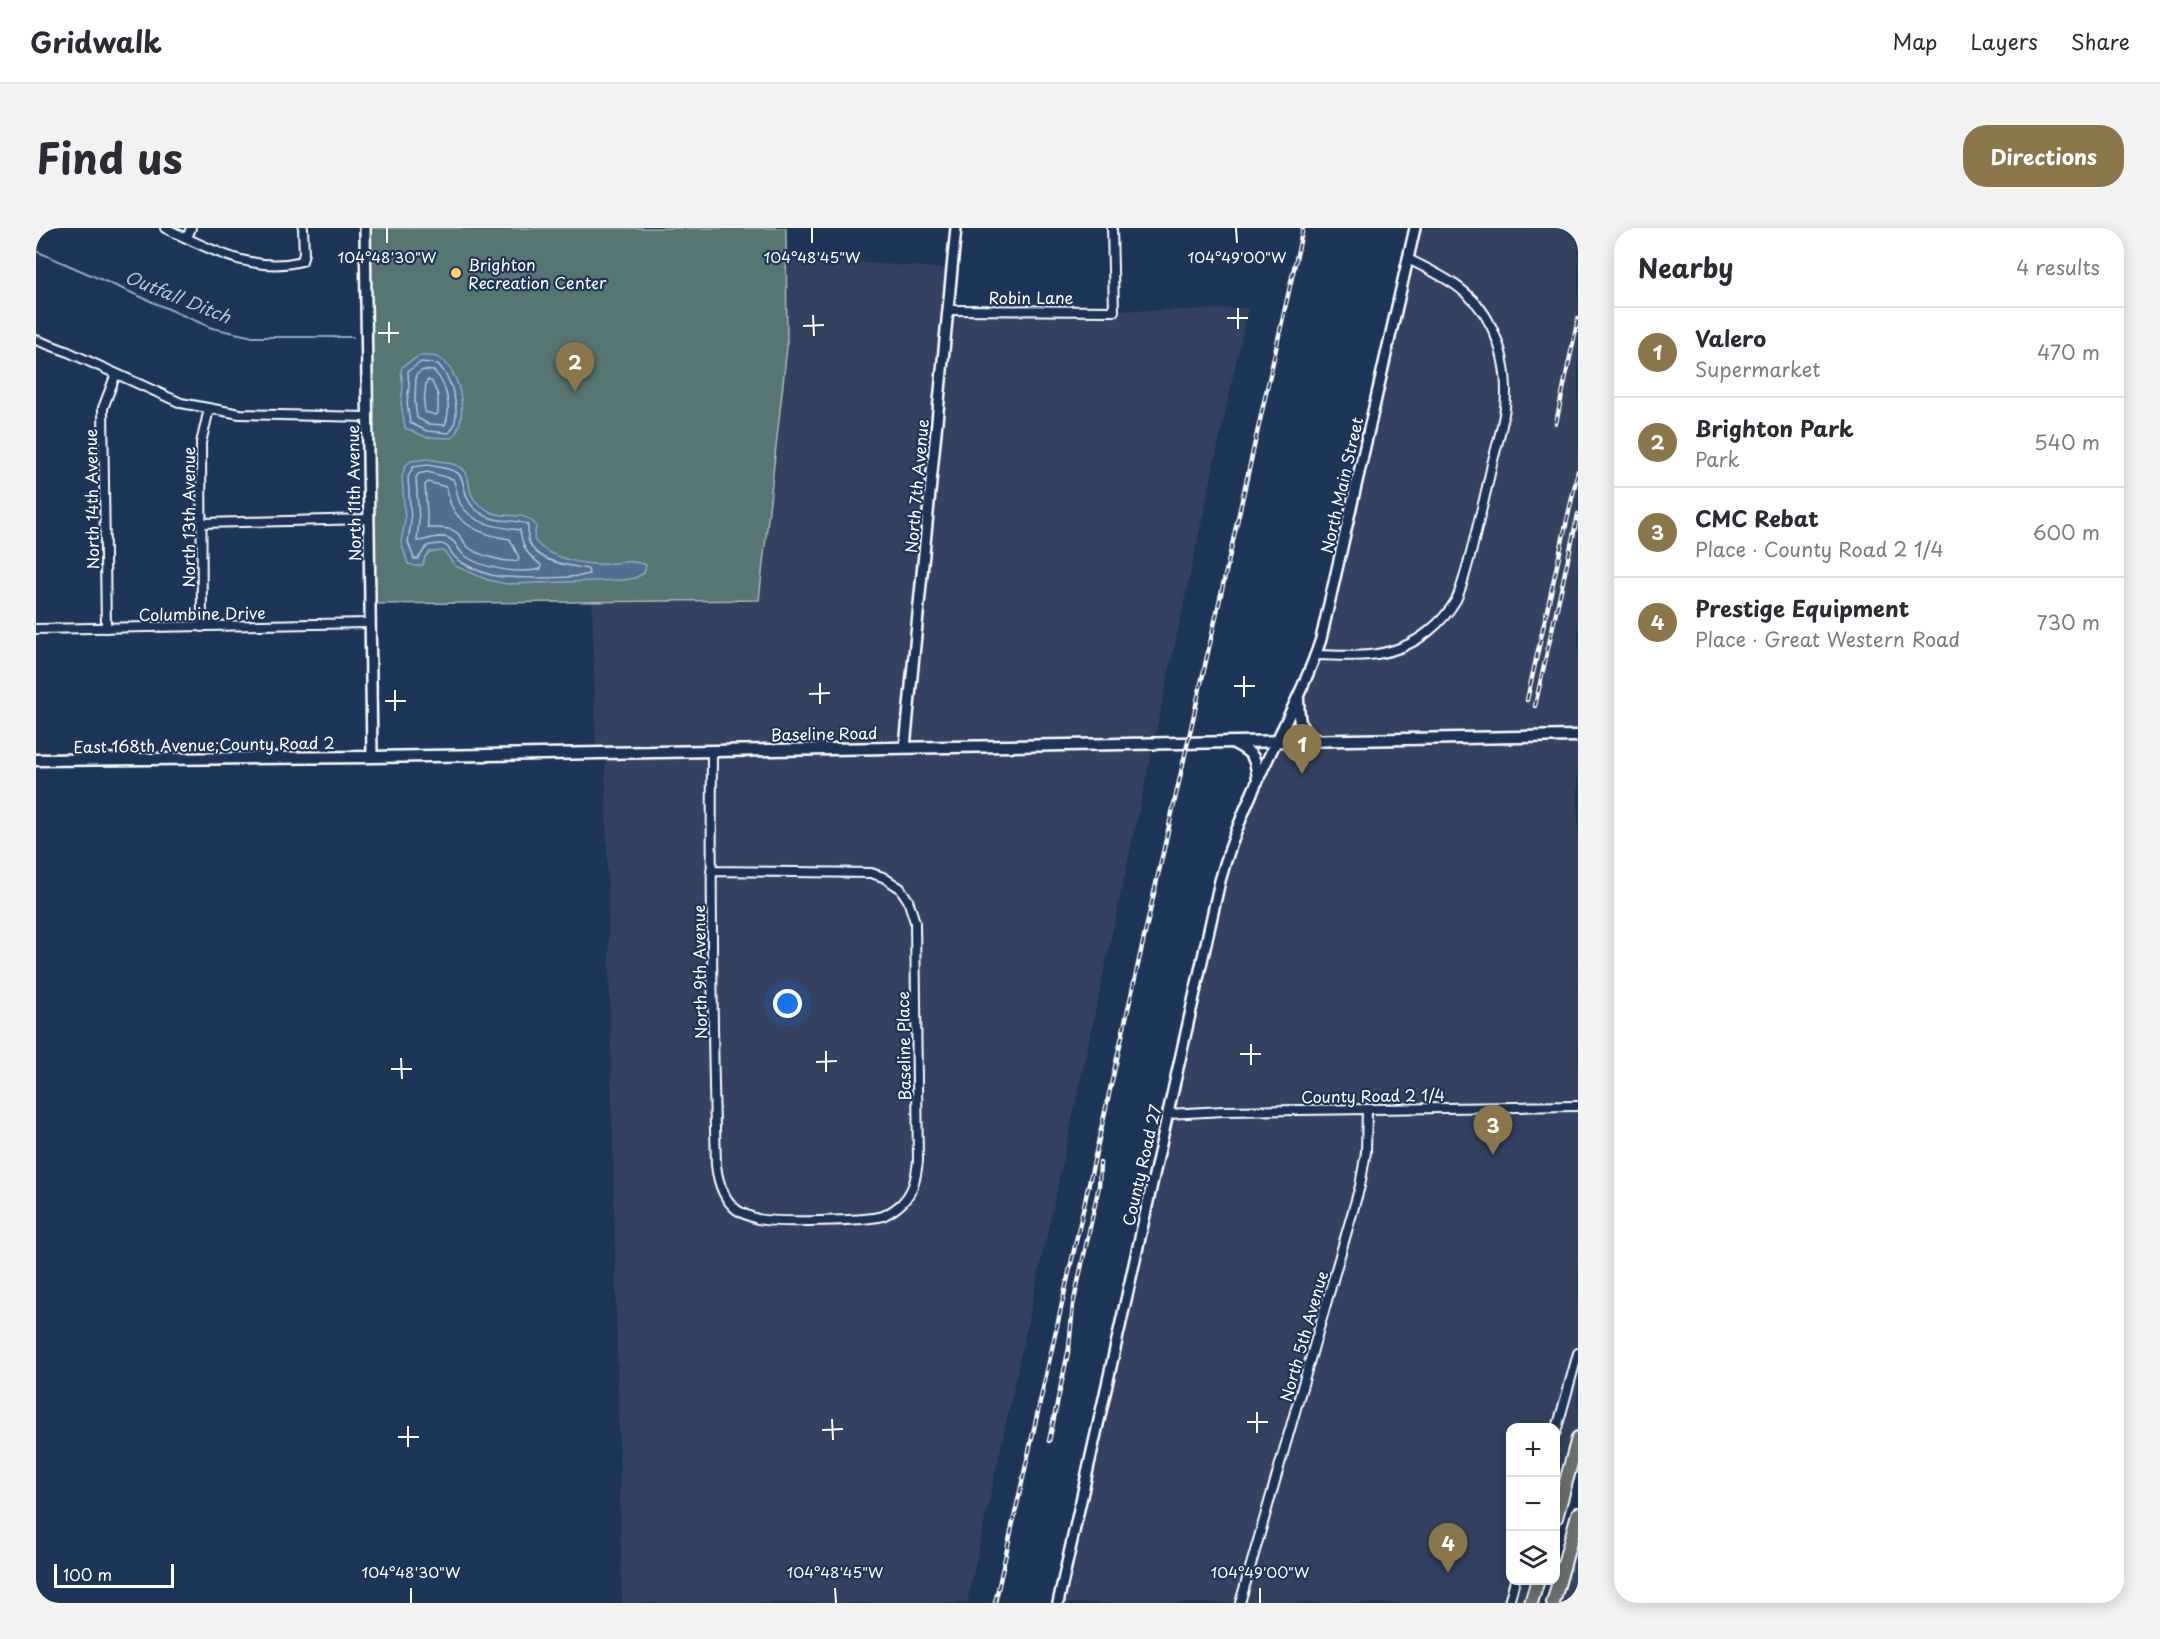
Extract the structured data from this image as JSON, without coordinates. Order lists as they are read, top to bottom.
{
  "streets": {
    "main road": ["Baseline Road", "East 168th Avenue;County Road 2"],
    "street": [
      "Robin Lane",
      "North Main Street",
      "North 7th Avenue",
      "North 11th Avenue",
      "North 14th Avenue",
      "North 13th Avenue",
      "Columbine Drive",
      "North 9th Avenue",
      "Baseline Place",
      "County Road 2 1/4",
      "County Road 27",
      "North 5th Avenue"
    ]
  },
  "crossings": [
    ["Robin Lane", "North 7th Avenue"],
    ["North Main Street", "Baseline Road"],
    ["North Main Street", "County Road 27"],
    ["North 7th Avenue", "Baseline Road"],
    ["North 11th Avenue", "Columbine Drive"],
    ["North 11th Avenue", "Baseline Road"],
    ["North 11th Avenue", "East 168th Avenue;County Road 2"],
    ["North 14th Avenue", "Columbine Drive"],
    ["North 13th Avenue", "Columbine Drive"],
    ["Baseline Road", "East 168th Avenue;County Road 2"],
    ["Baseline Road", "North 9th Avenue"],
    ["Baseline Road", "County Road 27"],
    ["North 9th Avenue", "Baseline Place"],
    ["County Road 2 1/4", "County Road 27"],
    ["County Road 2 1/4", "North 5th Avenue"]
  ],
  "water": ["Outfall Ditch"],
  "places": ["Brighton Recreation Center"],
  "scale_bar": "100 m",
  "page": {
    "header": "Gridwalk",
    "nav": ["Map", "Layers", "Share"],
    "title": "Find us",
    "buttons": "Directions",
    "heading": ["Nearby", "4 results"],
    "list": [
      {
        "mark": "1",
        "name": "Valero",
        "note": "Supermarket",
        "value": "470 m"
      },
      {
        "mark": "2",
        "name": "Brighton Park",
        "note": "Park",
        "value": "540 m"
      },
      {
        "mark": "3",
        "name": "CMC Rebat",
        "note": "Place · County Road 2 1/4",
        "value": "600 m"
      },
      {
        "mark": "4",
        "name": "Prestige Equipment",
        "note": "Place · Great Western Road",
        "value": "730 m"
      }
    ],
    "pins": [
      "2",
      "1",
      "3",
      "4"
    ],
    "map_buttons": ["+", "−"],
    "scale": "100 m"
  },
  "coordinates": ["104°48'30\"W", "104°48'45\"W", "104°49'00\"W"]
}
